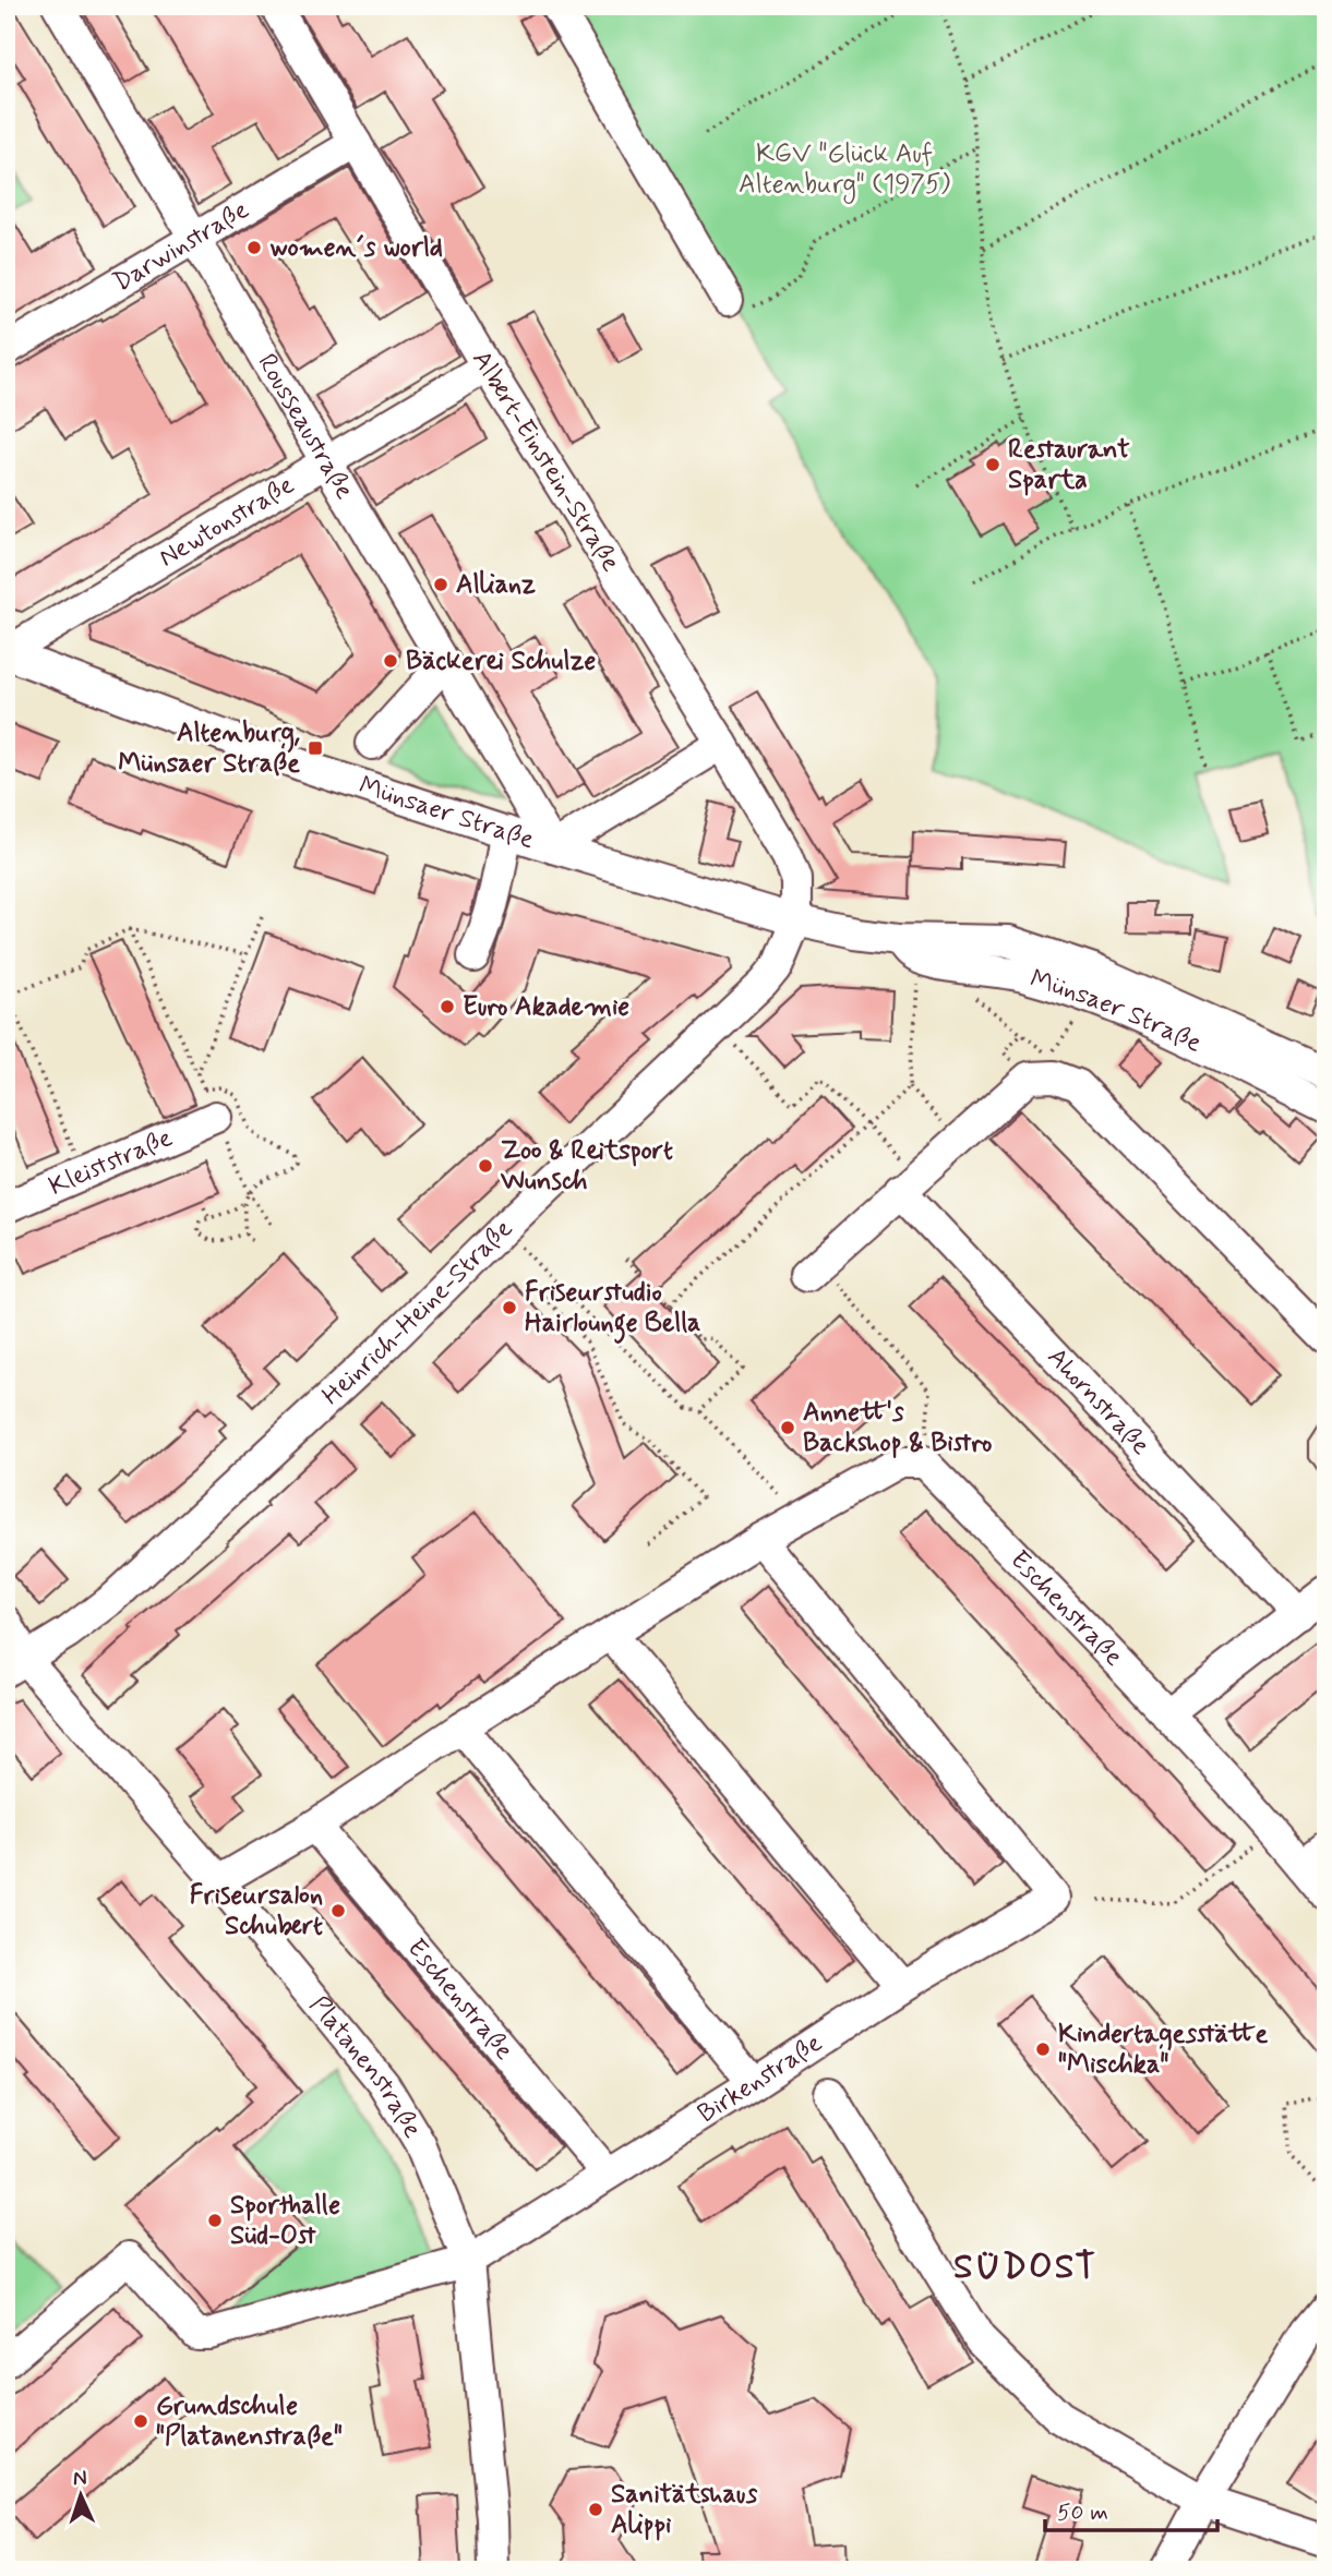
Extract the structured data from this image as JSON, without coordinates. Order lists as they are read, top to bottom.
{
  "streets": {
    "street": [
      "Darwinstraße",
      "Rousseaustraße",
      "Albert-Einstein-Straße",
      "Newtonstraße",
      "Münsaer Straße",
      "Kleiststraße",
      "Heinrich-Heine-Straße",
      "Ahornstraße",
      "Eschenstraße",
      "Platanenstraße",
      "Birkenstraße"
    ]
  },
  "crossings": [
    ["Darwinstraße", "Rousseaustraße"],
    ["Darwinstraße", "Albert-Einstein-Straße"],
    ["Rousseaustraße", "Newtonstraße"],
    ["Rousseaustraße", "Münsaer Straße"],
    ["Albert-Einstein-Straße", "Newtonstraße"],
    ["Albert-Einstein-Straße", "Münsaer Straße"],
    ["Albert-Einstein-Straße", "Heinrich-Heine-Straße"],
    ["Newtonstraße", "Münsaer Straße"],
    ["Münsaer Straße", "Heinrich-Heine-Straße"],
    ["Heinrich-Heine-Straße", "Platanenstraße"],
    ["Eschenstraße", "Birkenstraße"],
    ["Platanenstraße", "Birkenstraße"]
  ],
  "districts": ["SÜDOST"],
  "parks": ["KGV \"Glück Auf Altenburg\" (1975)"],
  "places": {
    "other": [
      "women´s world",
      "Restaurant Sparta",
      "Allianz",
      "Bäckerei Schulze",
      "Euro Akademie",
      "Zoo & Reitsport Wunsch",
      "Friseurstudio Hairlounge Bella",
      "Annett's Backshop & Bistro",
      "Friseursalon Schubert",
      "Kindertagesstätte \"Mischka\"",
      "Sporthalle Süd-Ost",
      "Grundschule \"Platanenstraße\"",
      "Sanitätshaus Alippi"
    ],
    "transit": ["Altenburg, Münsaer Straße"]
  },
  "scale_bar": "50 m",
  "north": "top"
}
